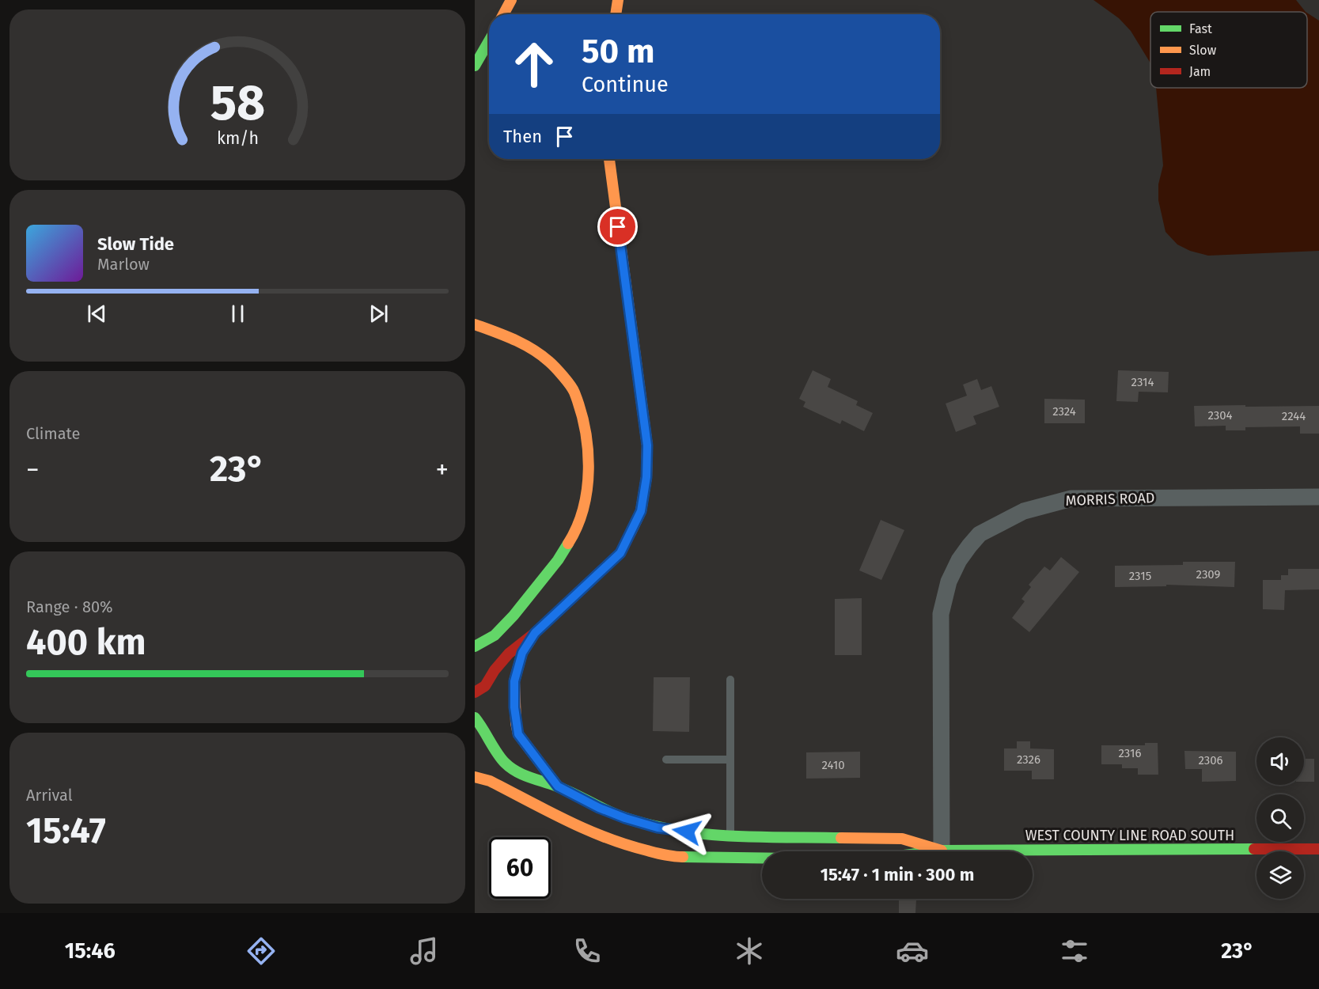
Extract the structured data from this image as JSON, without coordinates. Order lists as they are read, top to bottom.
{
  "streets": {
    "main road": ["WEST COUNTY LINE ROAD SOUTH"],
    "street": ["MORRIS ROAD"]
  },
  "crossings": [
    ["MORRIS ROAD", "WEST COUNTY LINE ROAD SOUTH"]
  ],
  "house_numbers": [
    "2314",
    "2324",
    "2304",
    "2244",
    "2309",
    "2315",
    "2316",
    "2326",
    "2306",
    "2410"
  ],
  "legend": ["Fast", "Slow", "Jam"],
  "page": {
    "turn": ["50 m", "Continue"],
    "then": "Then",
    "song": ["Slow Tide", "Marlow"],
    "tile": [
      "Climate",
      ["Range · 80%", "400 km"],
      ["Arrival", "15:47"]
    ],
    "heat": ["−", "23°", "+"],
    "limit": "60",
    "trip": "15:47 · 1 min · 300 m",
    "tabs": ["15:46", "23°"],
    "gauge": ["58", "km/h"]
  }
}
